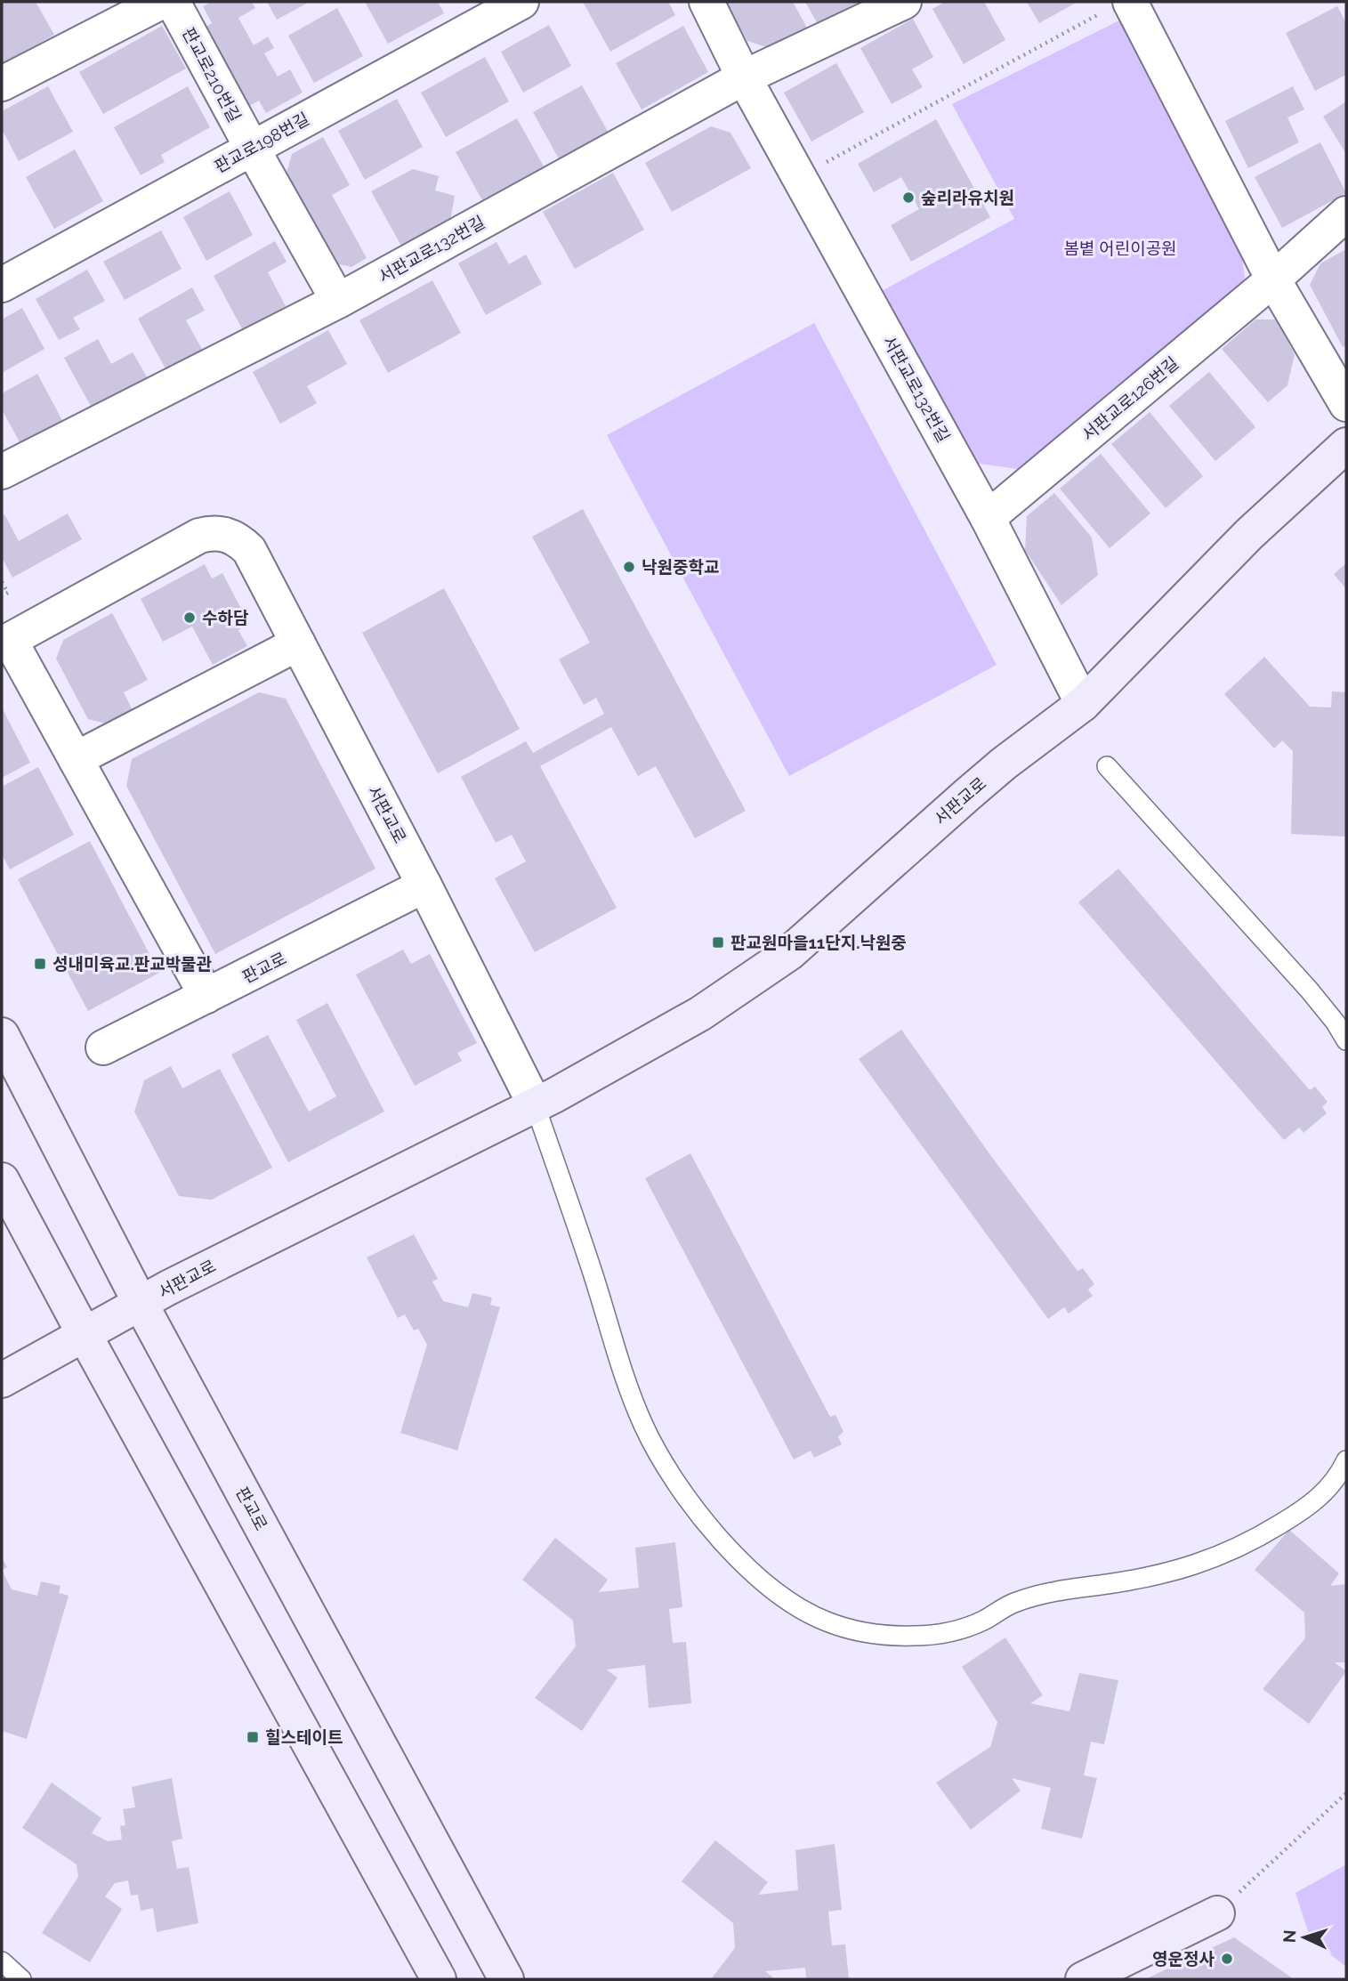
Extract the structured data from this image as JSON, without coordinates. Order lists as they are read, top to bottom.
{
  "streets": {
    "main road": ["서판교로", "판교로"],
    "street": [
      "판교로210번길",
      "판교로198번길",
      "서판교로132번길",
      "서판교로126번길"
    ]
  },
  "crossings": [
    ["판교로210번길", "판교로198번길"],
    ["서판교로132번길", "서판교로126번길"],
    ["서판교로132번길", "서판교로"],
    ["서판교로", "판교로"]
  ],
  "parks": ["봄볕 어린이공원"],
  "places": {
    "other": [
      "숲리라유치원",
      "낙원중학교",
      "수하담",
      "영운정사"
    ],
    "transit": ["판교원마을11단지.낙원중", "성내미육교.판교박물관", "힐스테이트"]
  },
  "north": "left"
}
